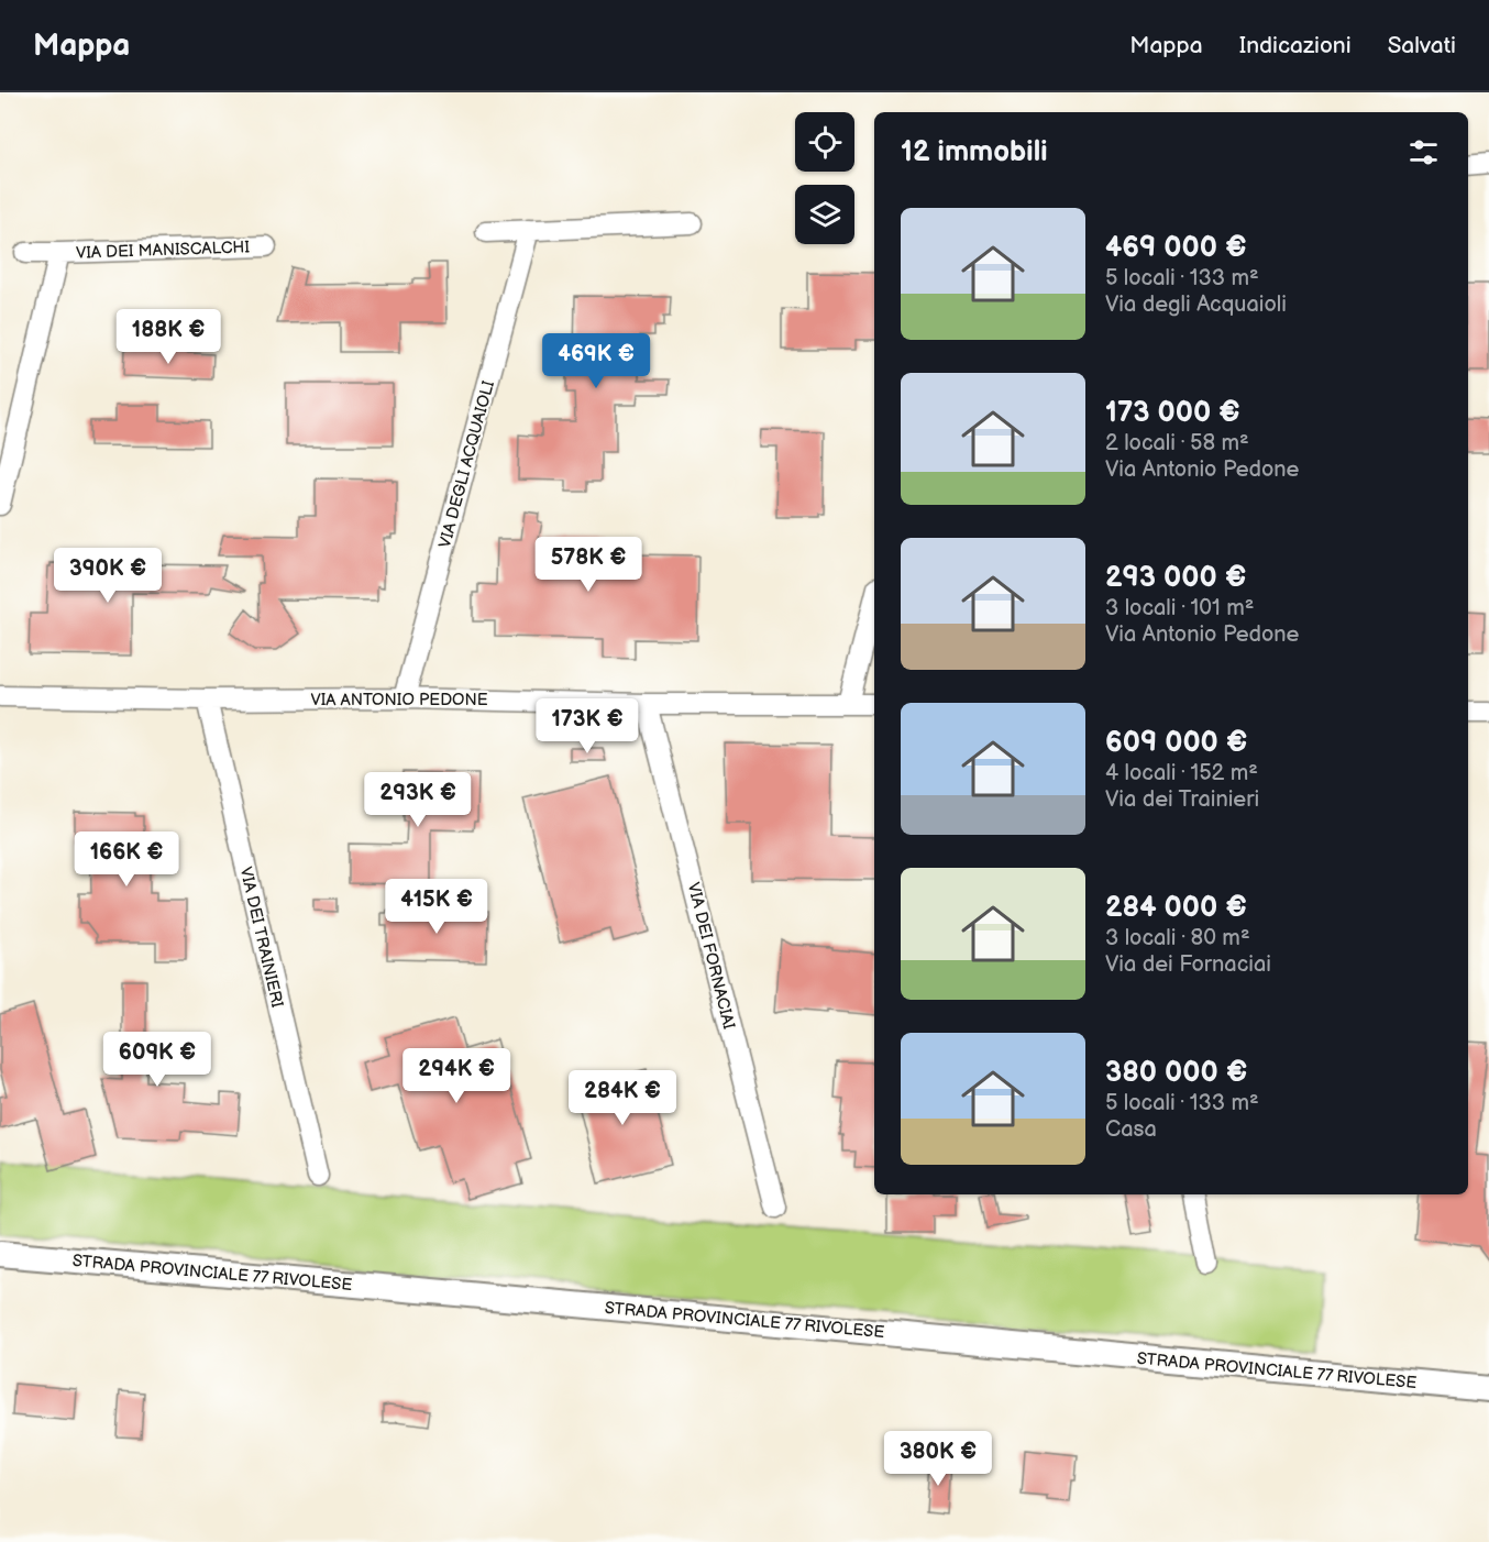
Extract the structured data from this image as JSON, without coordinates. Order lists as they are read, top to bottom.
{
  "streets": {
    "main road": ["STRADA PROVINCIALE 77 RIVOLESE"],
    "street": [
      "VIA DEI MANISCALCHI",
      "VIA DEGLI ACQUAIOLI",
      "VIA ANTONIO PEDONE",
      "VIA DEI TRAINIERI",
      "VIA DEI FORNACIAI"
    ]
  },
  "crossings": [
    ["VIA DEGLI ACQUAIOLI", "VIA ANTONIO PEDONE"],
    ["VIA ANTONIO PEDONE", "VIA DEI TRAINIERI"],
    ["VIA ANTONIO PEDONE", "VIA DEI FORNACIAI"]
  ],
  "page": {
    "header": "Mappa",
    "nav": ["Mappa", "Indicazioni", "Salvati"],
    "heading": "12 immobili",
    "list": [
      {
        "name": "469 000 €",
        "note": "5 locali · 133 m² · Via degli Acquaioli"
      },
      {
        "name": "173 000 €",
        "note": "2 locali · 58 m² · Via Antonio Pedone"
      },
      {
        "name": "293 000 €",
        "note": "3 locali · 101 m² · Via Antonio Pedone"
      },
      {
        "name": "609 000 €",
        "note": "4 locali · 152 m² · Via dei Trainieri"
      },
      {
        "name": "284 000 €",
        "note": "3 locali · 80 m² · Via dei Fornaciai"
      },
      {
        "name": "380 000 €",
        "note": "5 locali · 133 m² · Casa"
      }
    ],
    "price": [
      "188K €",
      "469K €",
      "578K €",
      "390K €",
      "173K €",
      "293K €",
      "166K €",
      "415K €",
      "609K €",
      "294K €",
      "284K €",
      "380K €"
    ]
  }
}
